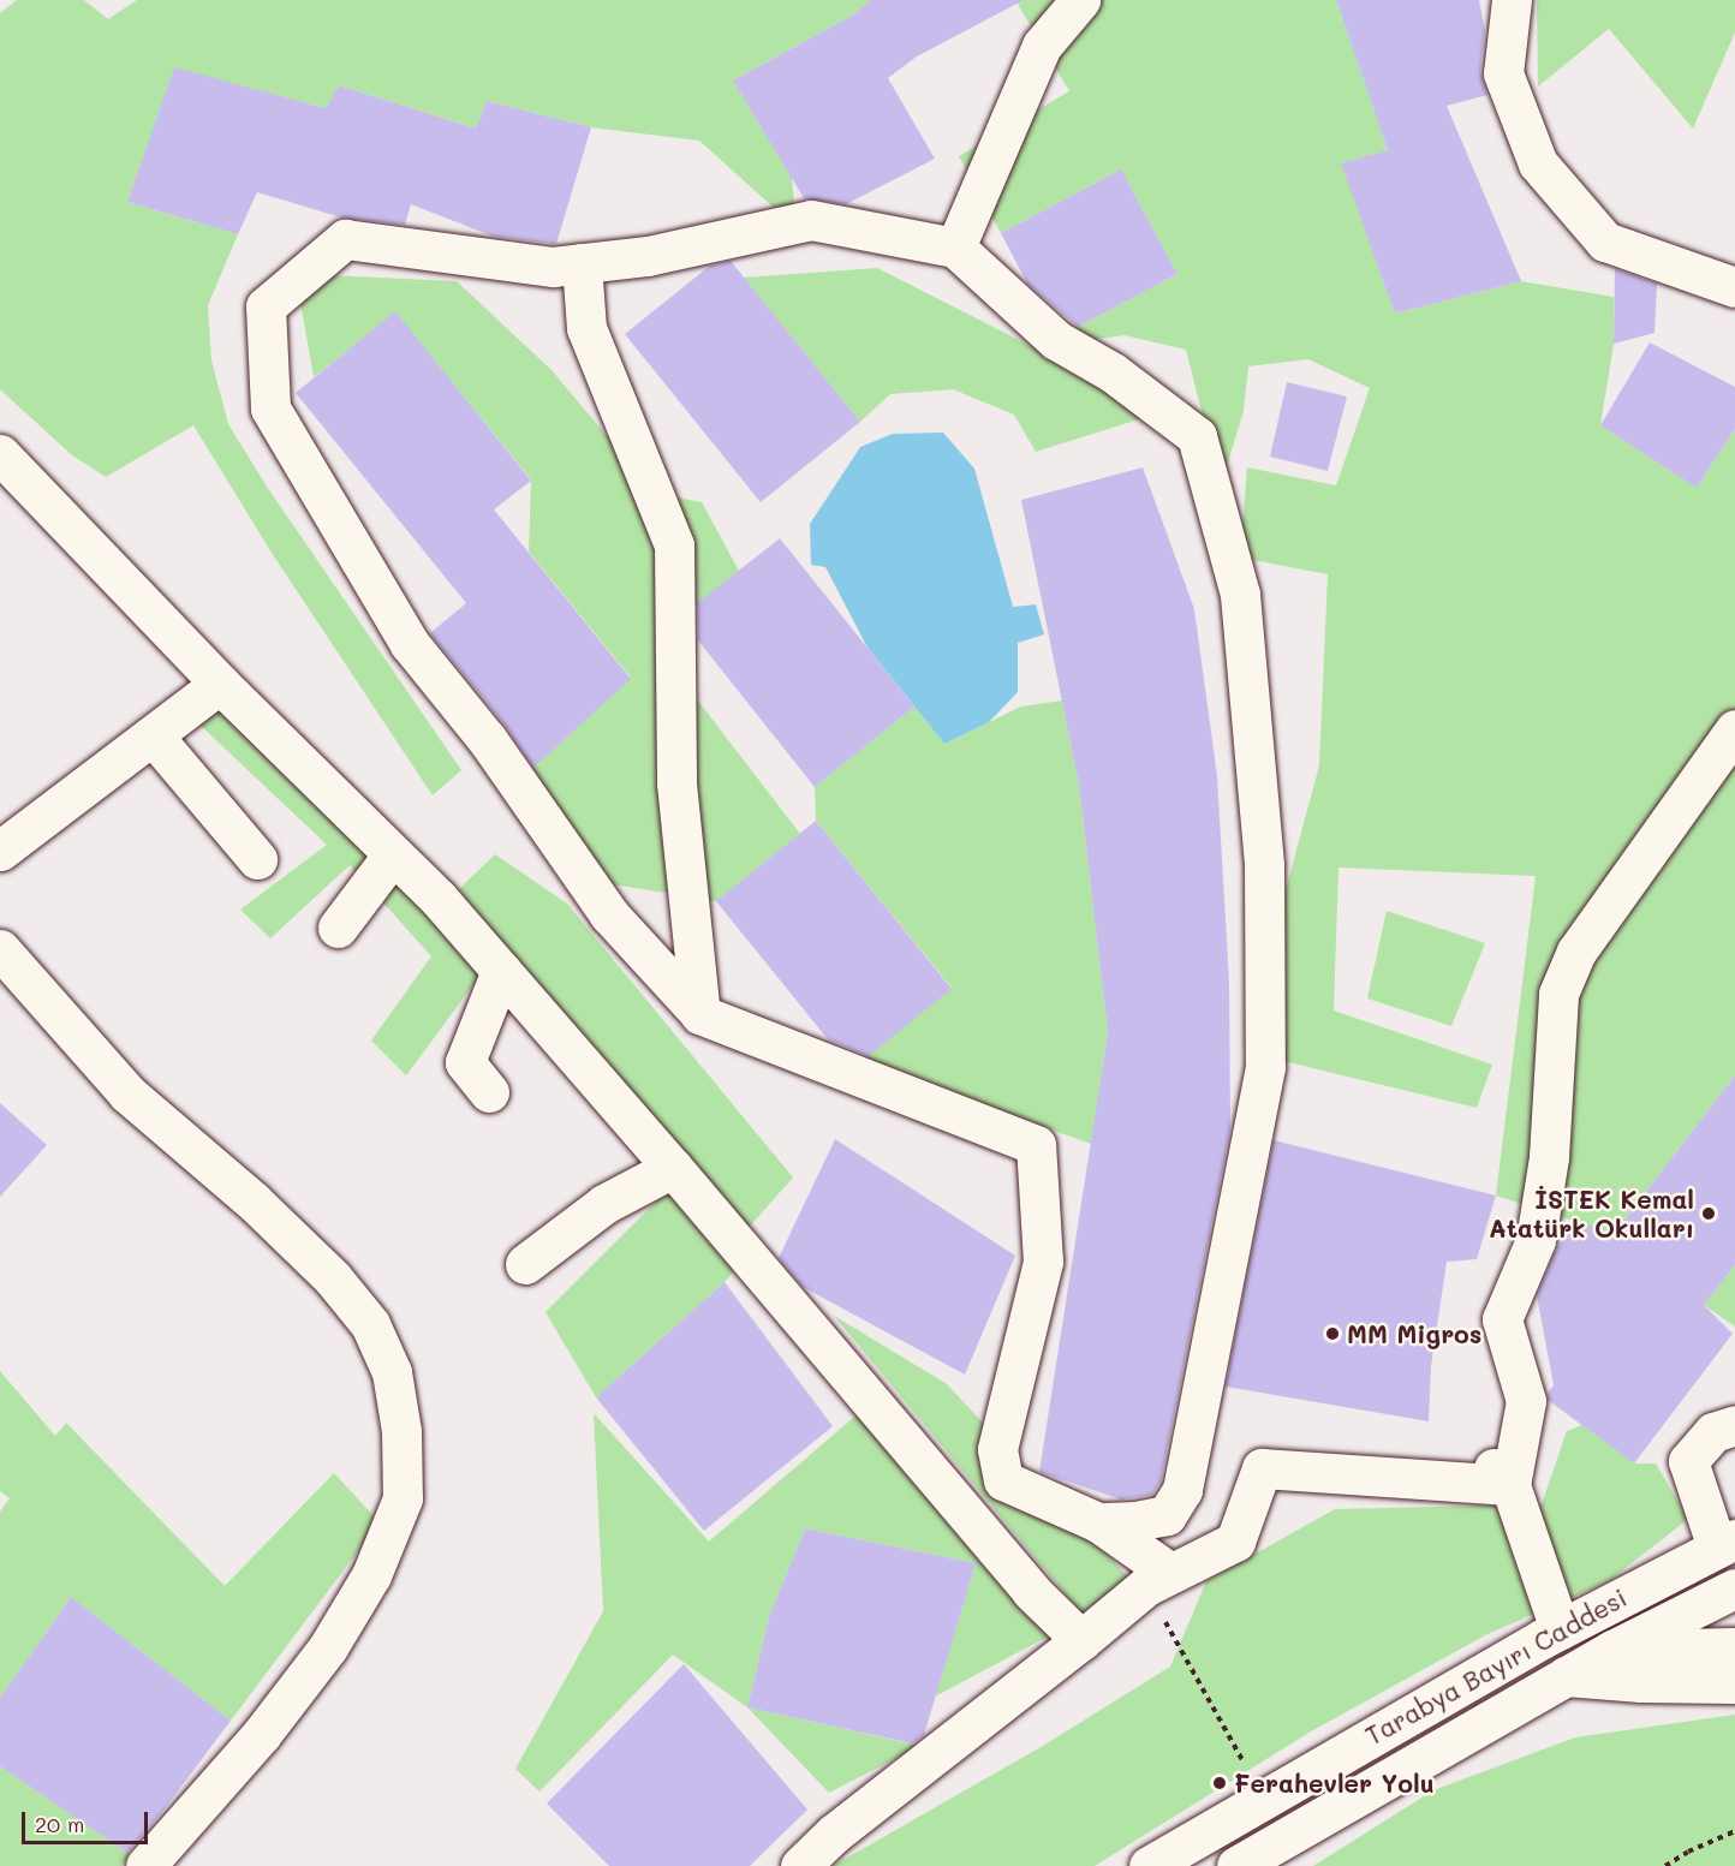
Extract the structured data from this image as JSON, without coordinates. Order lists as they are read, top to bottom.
{
  "streets": {
    "street": ["Tarabya Bayırı Caddesi"]
  },
  "places": ["İSTEK Kemal Atatürk Okulları", "MM Migros", "Ferahevler Yolu"],
  "scale_bar": "20 m"
}
